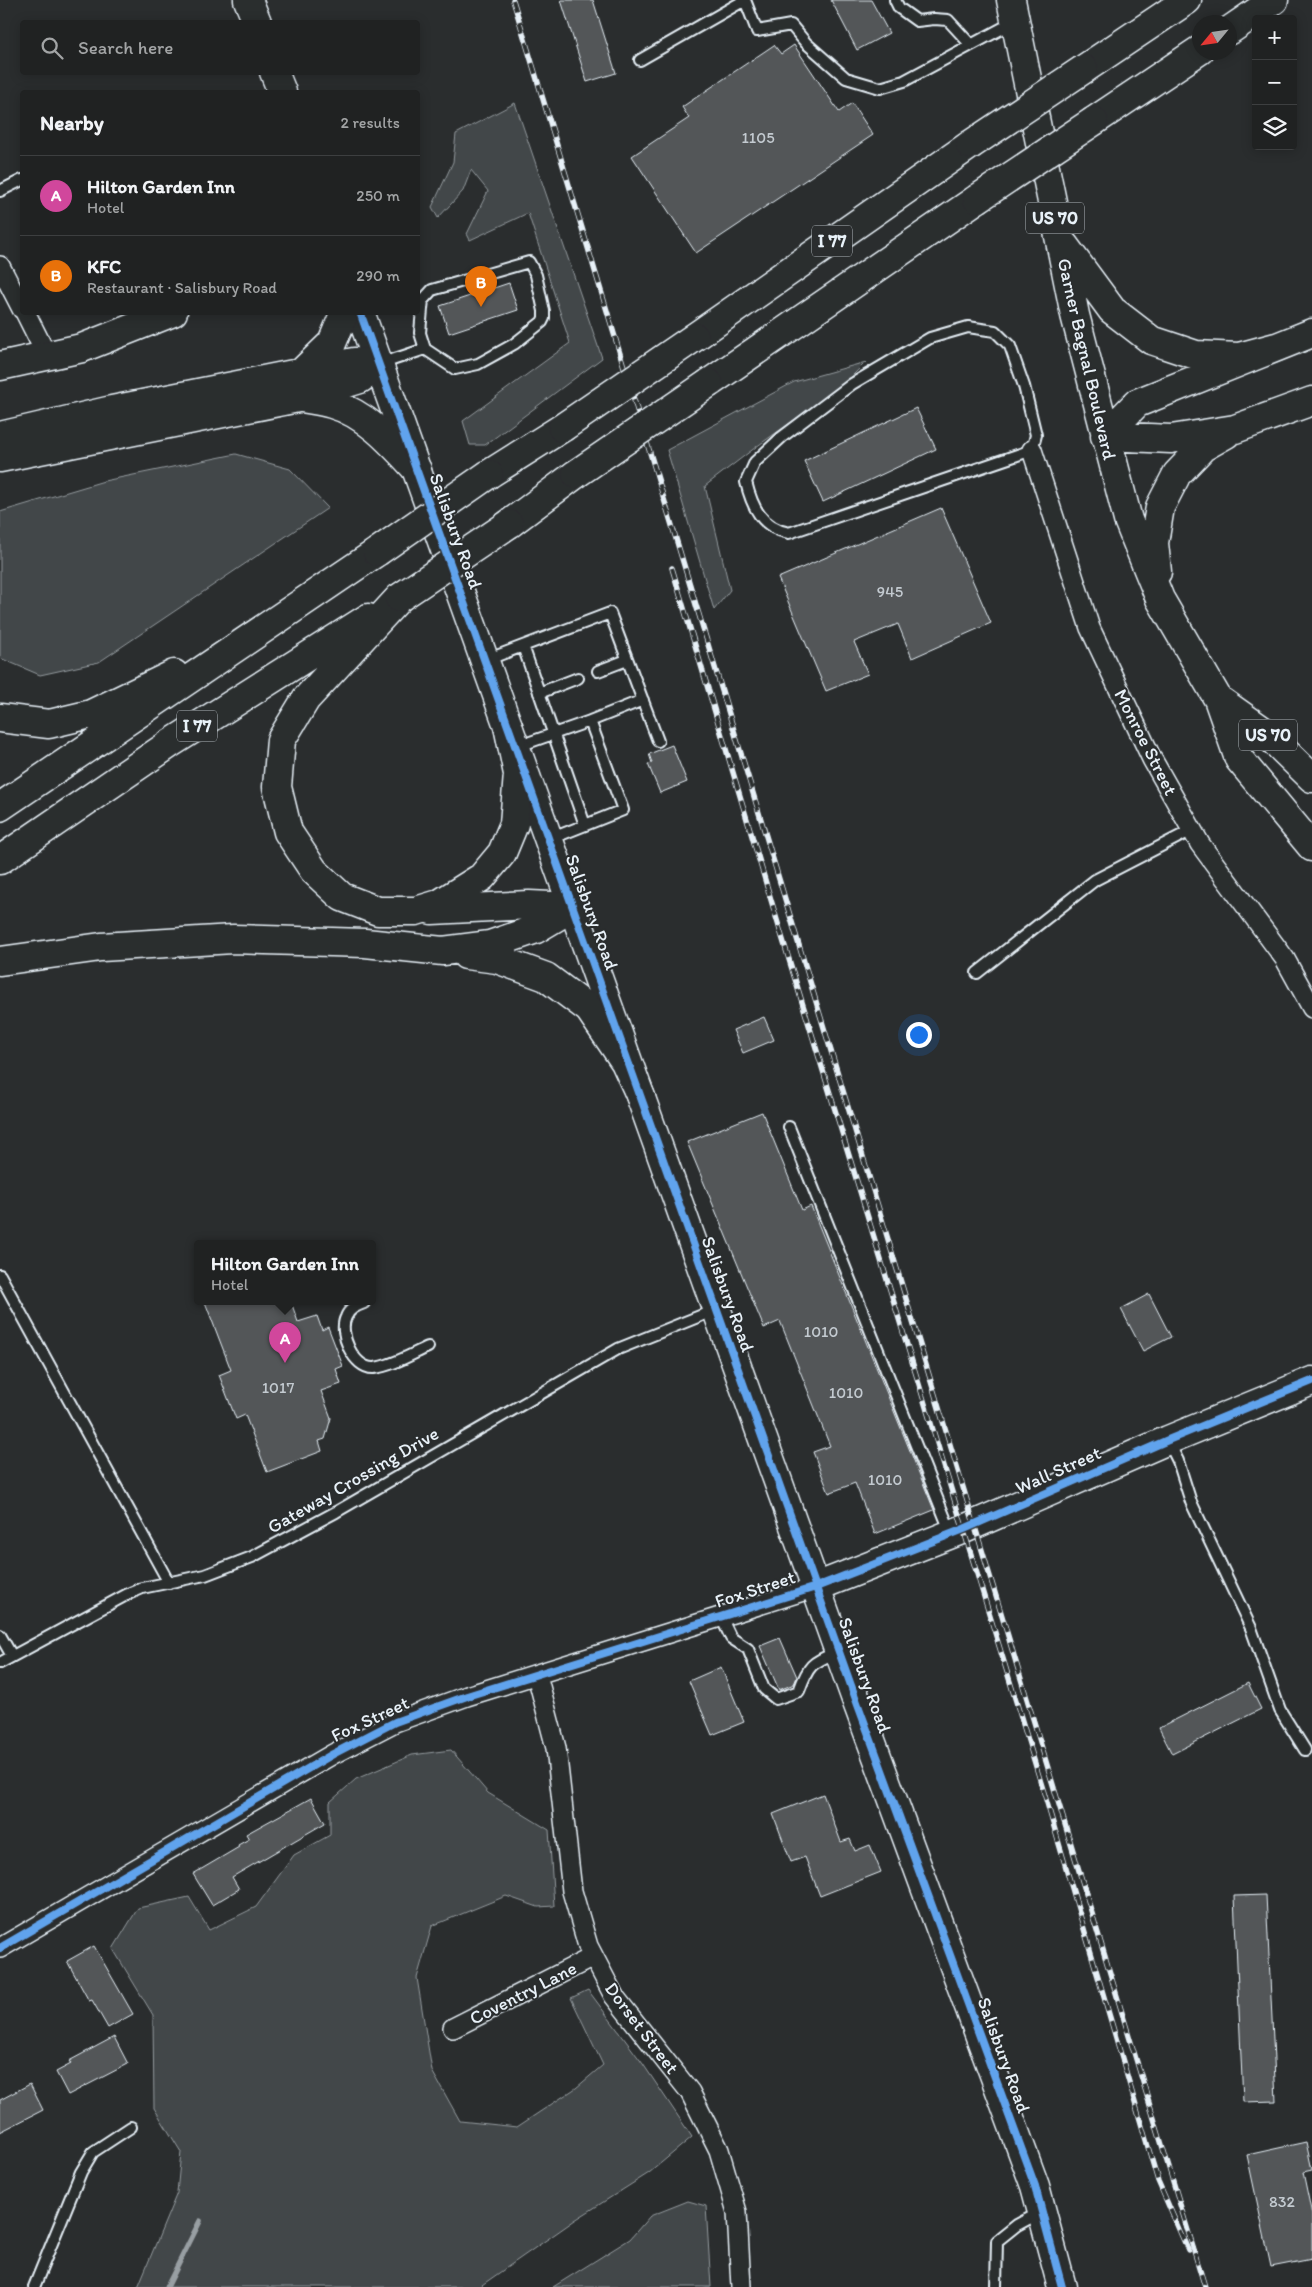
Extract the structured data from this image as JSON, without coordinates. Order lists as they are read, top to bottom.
{
  "streets": {
    "main road": [
      "US 70",
      "I 77",
      "Garner Bagnal Boulevard",
      "Salisbury Road",
      "Wall Street"
    ],
    "street": [
      "Monroe Street",
      "Fox Street",
      "Coventry Lane",
      "Dorset Street"
    ],
    "lane": ["Gateway Crossing Drive"]
  },
  "crossings": [
    ["Salisbury Road", "Wall Street"],
    ["Salisbury Road", "Gateway Crossing Drive"],
    ["Salisbury Road", "Fox Street"],
    ["Wall Street", "Fox Street"],
    ["Fox Street", "Dorset Street"],
    ["Coventry Lane", "Dorset Street"]
  ],
  "house_numbers": [
    "1105",
    "945",
    "1010",
    "1017",
    "1010",
    "1010",
    "832"
  ],
  "north": "bottom left",
  "page": {
    "map_buttons": ["+", "−"],
    "search": "Search here",
    "heading": ["Nearby", "2 results"],
    "list": [
      {
        "mark": "A",
        "name": "Hilton Garden Inn",
        "note": "Hotel",
        "value": "250 m"
      },
      {
        "mark": "B",
        "name": "KFC",
        "note": "Restaurant · Salisbury Road",
        "value": "290 m"
      }
    ],
    "pins": ["B", "A"],
    "popup": ["Hilton Garden Inn", "Hotel"]
  }
}
